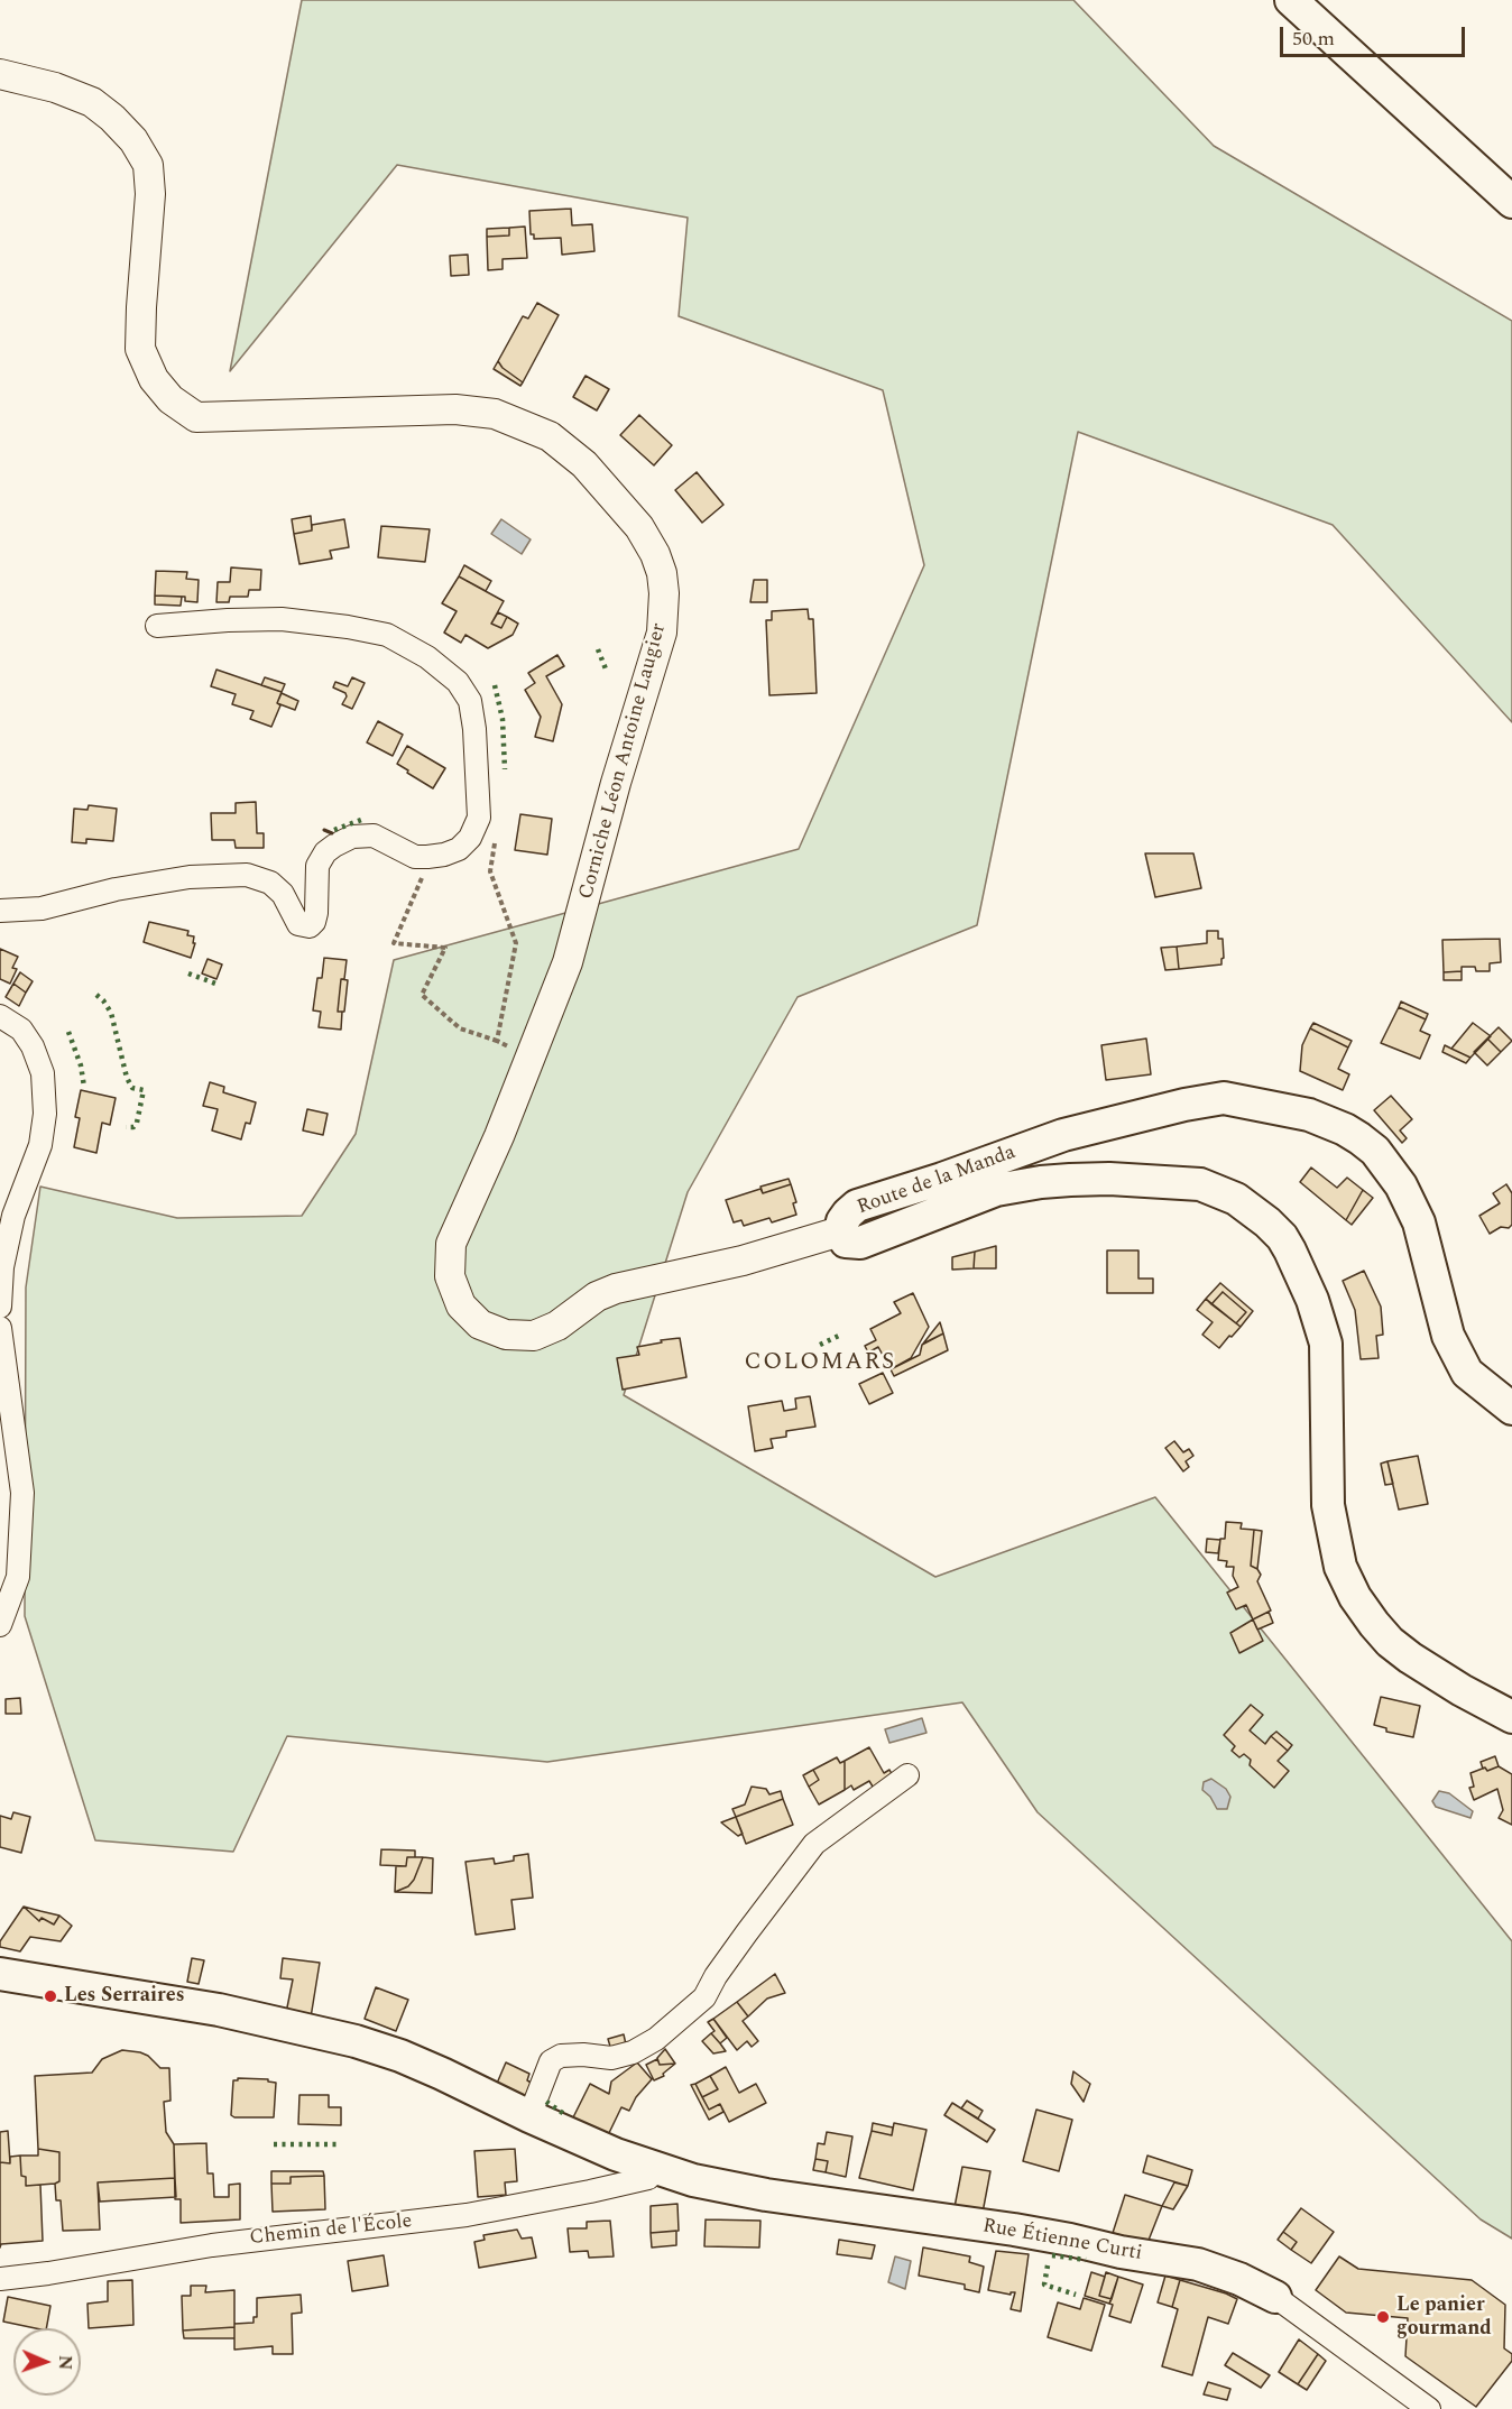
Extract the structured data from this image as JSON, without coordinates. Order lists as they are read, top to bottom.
{
  "streets": {
    "main road": ["Route de la Manda", "Rue Étienne Curti"],
    "street": ["Corniche Léon Antoine Laugier", "Chemin de l'École"]
  },
  "crossings": [
    ["Corniche Léon Antoine Laugier", "Route de la Manda"],
    ["Chemin de l'École", "Rue Étienne Curti"]
  ],
  "districts": ["COLOMARS"],
  "places": ["Les Serraires", "Le panier gourmand"],
  "scale_bar": "50 m",
  "north": "right"
}
